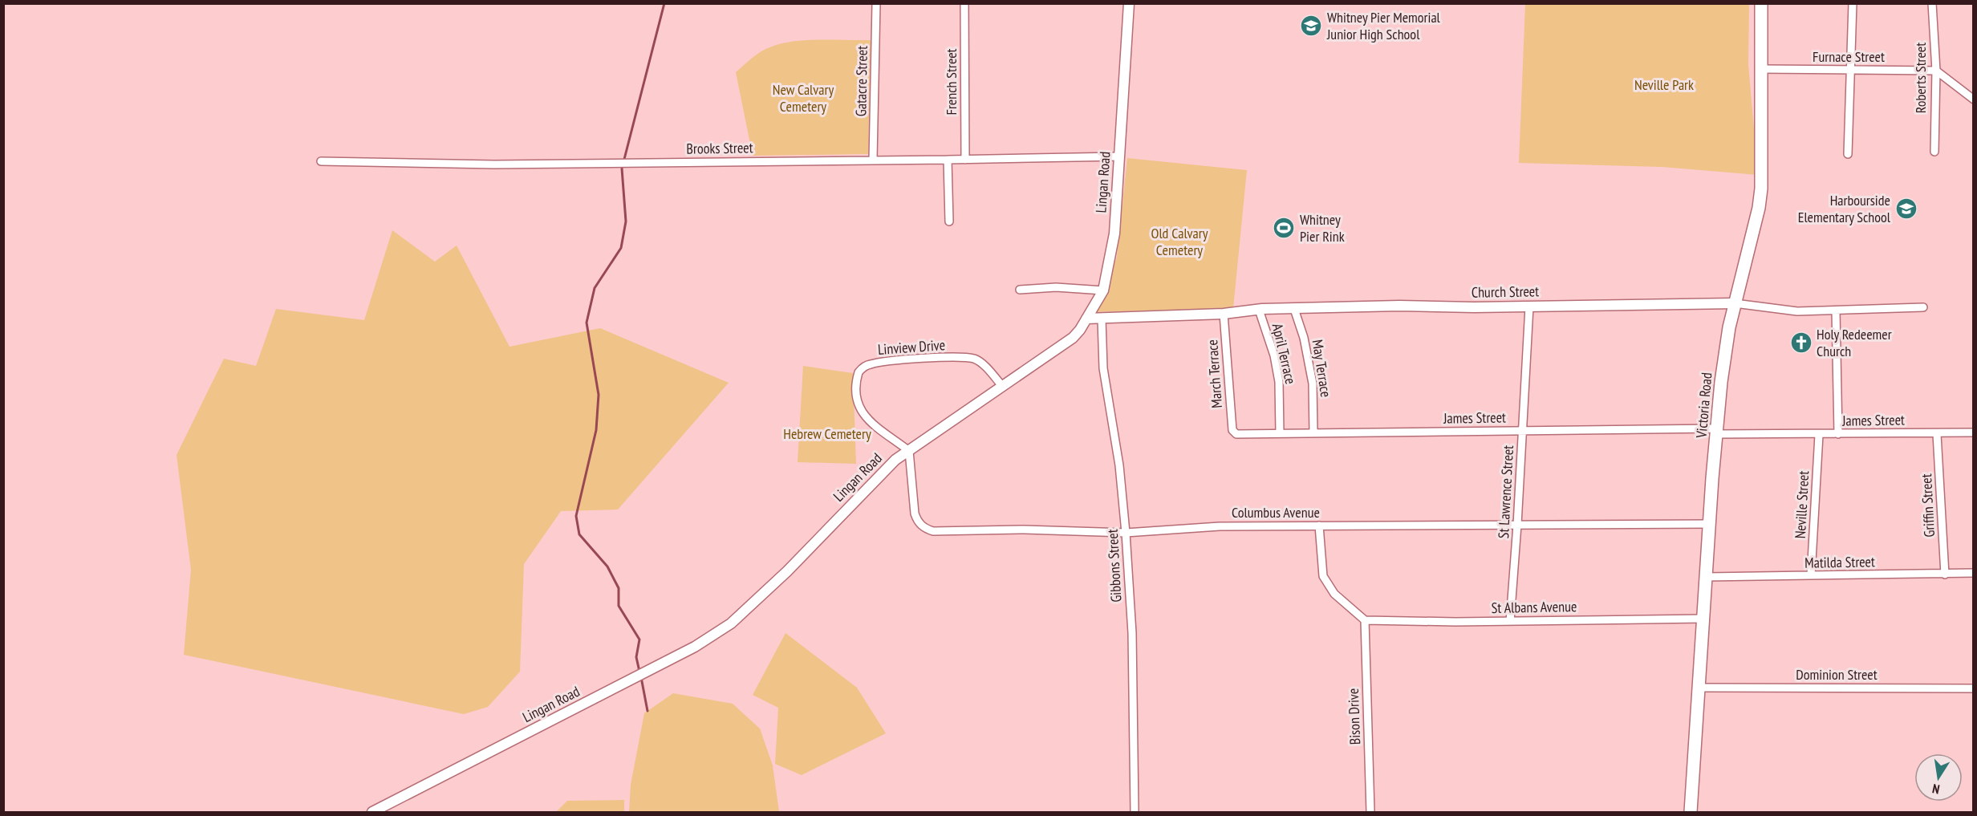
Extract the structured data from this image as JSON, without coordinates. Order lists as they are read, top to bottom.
{
  "streets": {
    "main road": ["Victoria Road"],
    "street": [
      "Furnace Street",
      "Roberts Street",
      "Gatacre Street",
      "French Street",
      "Brooks Street",
      "Lingan Road",
      "Church Street",
      "Linview Drive",
      "April Terrace",
      "May Terrace",
      "March Terrace",
      "James Street",
      "St Lawrence Street",
      "Neville Street",
      "Griffin Street",
      "Columbus Avenue",
      "Matilda Street",
      "Gibbons Street",
      "St Albans Avenue",
      "Dominion Street",
      "Bison Drive"
    ]
  },
  "crossings": [
    ["Furnace Street", "Roberts Street"],
    ["Furnace Street", "Victoria Road"],
    ["Gatacre Street", "Brooks Street"],
    ["French Street", "Brooks Street"],
    ["Brooks Street", "Lingan Road"],
    ["Lingan Road", "Church Street"],
    ["Lingan Road", "Linview Drive"],
    ["Lingan Road", "Columbus Avenue"],
    ["Church Street", "April Terrace"],
    ["Church Street", "May Terrace"],
    ["Church Street", "March Terrace"],
    ["Church Street", "Victoria Road"],
    ["Church Street", "St Lawrence Street"],
    ["Church Street", "Gibbons Street"],
    ["Linview Drive", "Columbus Avenue"],
    ["April Terrace", "James Street"],
    ["May Terrace", "James Street"],
    ["March Terrace", "James Street"],
    ["Victoria Road", "James Street"],
    ["Victoria Road", "Columbus Avenue"],
    ["Victoria Road", "Matilda Street"],
    ["Victoria Road", "St Albans Avenue"],
    ["Victoria Road", "Dominion Street"],
    ["James Street", "St Lawrence Street"],
    ["James Street", "Neville Street"],
    ["James Street", "Griffin Street"],
    ["St Lawrence Street", "Columbus Avenue"],
    ["St Lawrence Street", "St Albans Avenue"],
    ["Neville Street", "Matilda Street"],
    ["Griffin Street", "Matilda Street"],
    ["Columbus Avenue", "Gibbons Street"],
    ["St Albans Avenue", "Bison Drive"]
  ],
  "parks": [
    "Neville Park",
    "New Calvary Cemetery",
    "Old Calvary Cemetery",
    "Hebrew Cemetery"
  ],
  "places": {
    "school or university": ["Whitney Pier Memorial Junior High School", "Harbourside Elementary School"],
    "sports": ["Whitney Pier Rink"],
    "church": ["Holy Redeemer Church"]
  },
  "north": "bottom"
}
